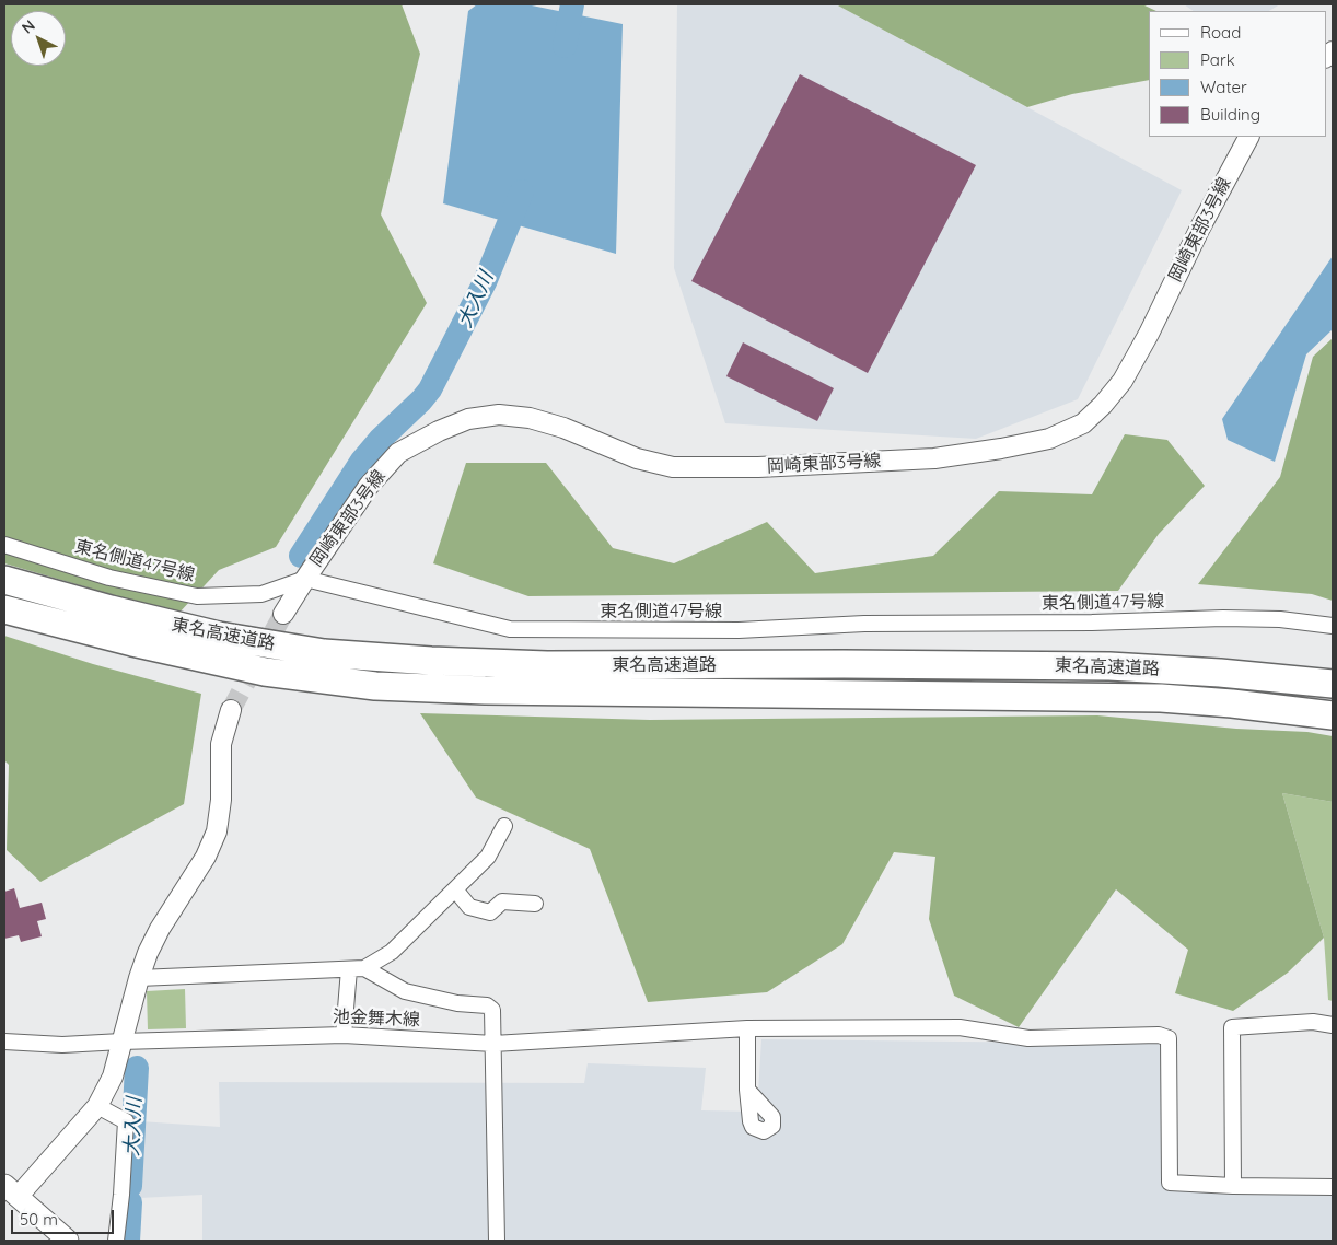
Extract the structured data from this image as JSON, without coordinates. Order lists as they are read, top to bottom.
{
  "streets": {
    "highway": ["東名高速道路"],
    "street": ["岡崎東部3号線", "東名側道47号線", "池金舞木線"]
  },
  "crossings": [
    ["岡崎東部3号線", "東名側道47号線"]
  ],
  "water": ["大入川"],
  "legend": [
    "Road",
    "Park",
    "Water",
    "Building"
  ],
  "scale_bar": "50 m",
  "north": "top left"
}
